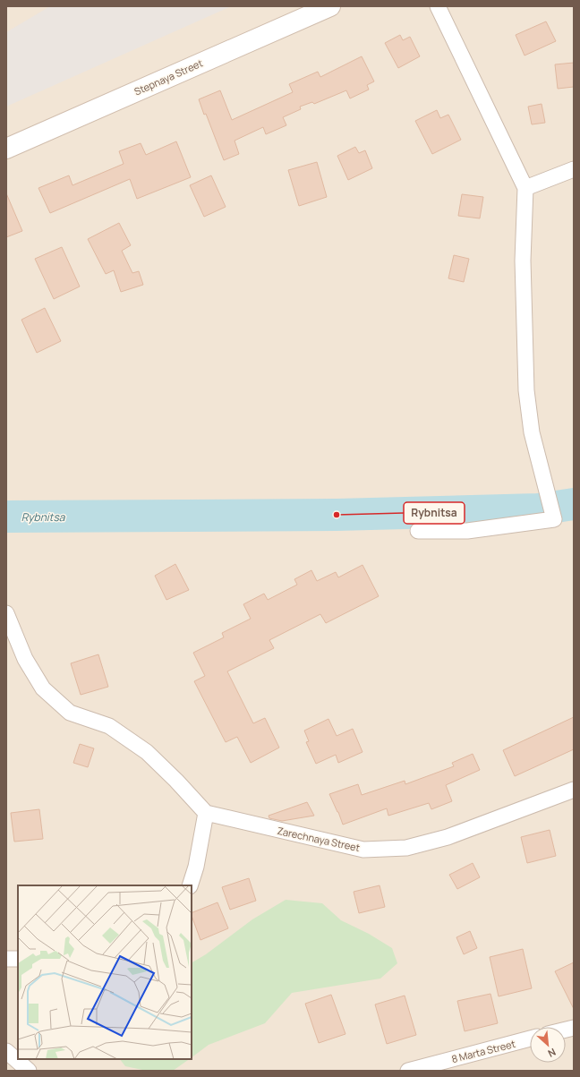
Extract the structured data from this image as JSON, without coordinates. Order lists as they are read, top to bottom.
{
  "streets": {
    "main road": ["Stepnaya Street"],
    "street": ["Zarechnaya Street", "8 Marta Street"]
  },
  "water": ["Rybnitsa"],
  "places": ["Rybnitsa"],
  "north": "bottom right"
}
